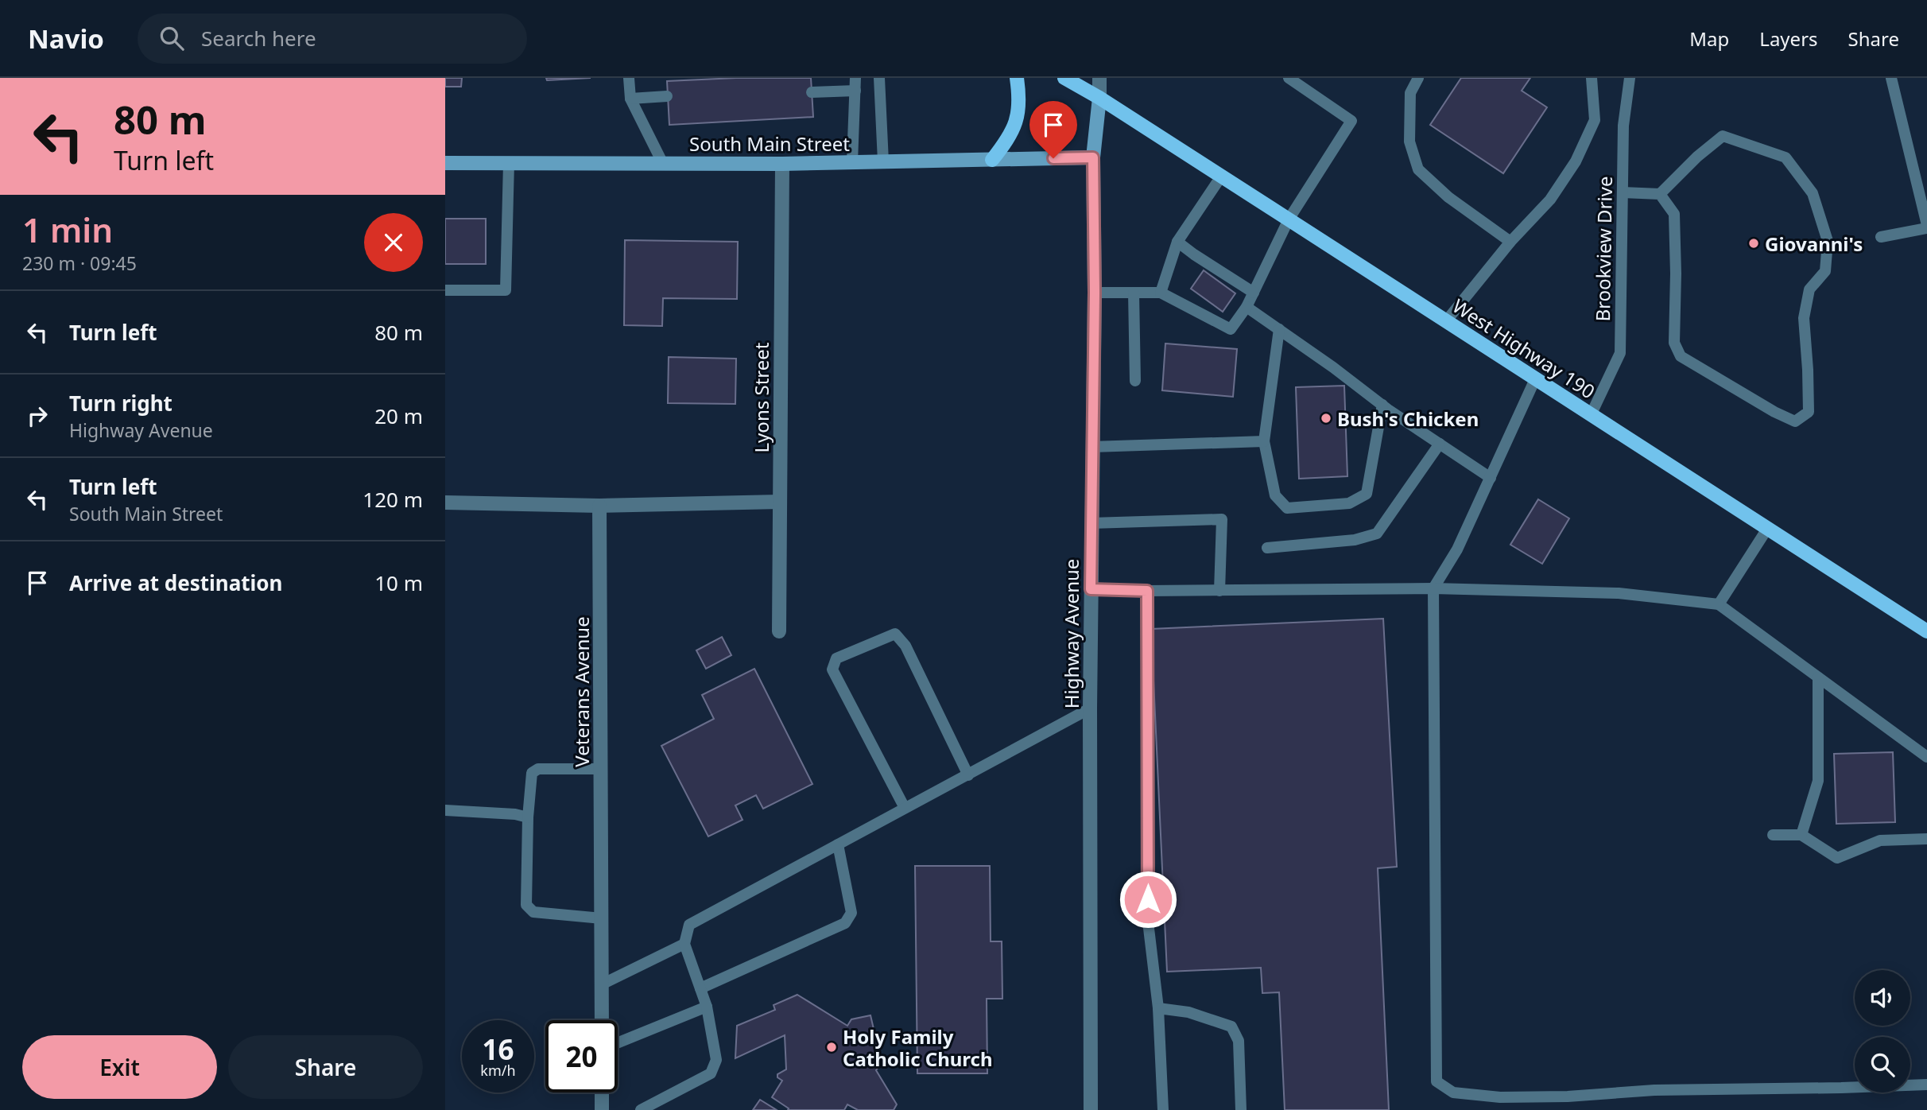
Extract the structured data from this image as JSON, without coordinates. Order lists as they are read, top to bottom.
{
  "streets": {
    "main road": ["South Main Street", "West Highway 190"],
    "street": ["Lyons Street", "Highway Avenue", "Veterans Avenue"],
    "lane": ["Brookview Drive"]
  },
  "crossings": [
    ["South Main Street", "Lyons Street"],
    ["South Main Street", "Highway Avenue"],
    ["Brookview Drive", "West Highway 190"]
  ],
  "places": ["Giovanni's", "Bush's Chicken", "Holy Family Catholic Church"],
  "page": {
    "header": "Navio",
    "search": "Search here",
    "nav": ["Map", "Layers", "Share"],
    "turn": ["80 m", "Turn left"],
    "heading": ["1 min", "230 m · 09:45"],
    "list": [
      {
        "name": "Turn left",
        "value": "80 m"
      },
      {
        "name": "Turn right",
        "note": "Highway Avenue",
        "value": "20 m"
      },
      {
        "name": "Turn left",
        "note": "South Main Street",
        "value": "120 m"
      },
      {
        "name": "Arrive at destination",
        "value": "10 m"
      }
    ],
    "speed": "16 km/h",
    "limit": "20",
    "buttons": ["Exit", "Share"]
  }
}
